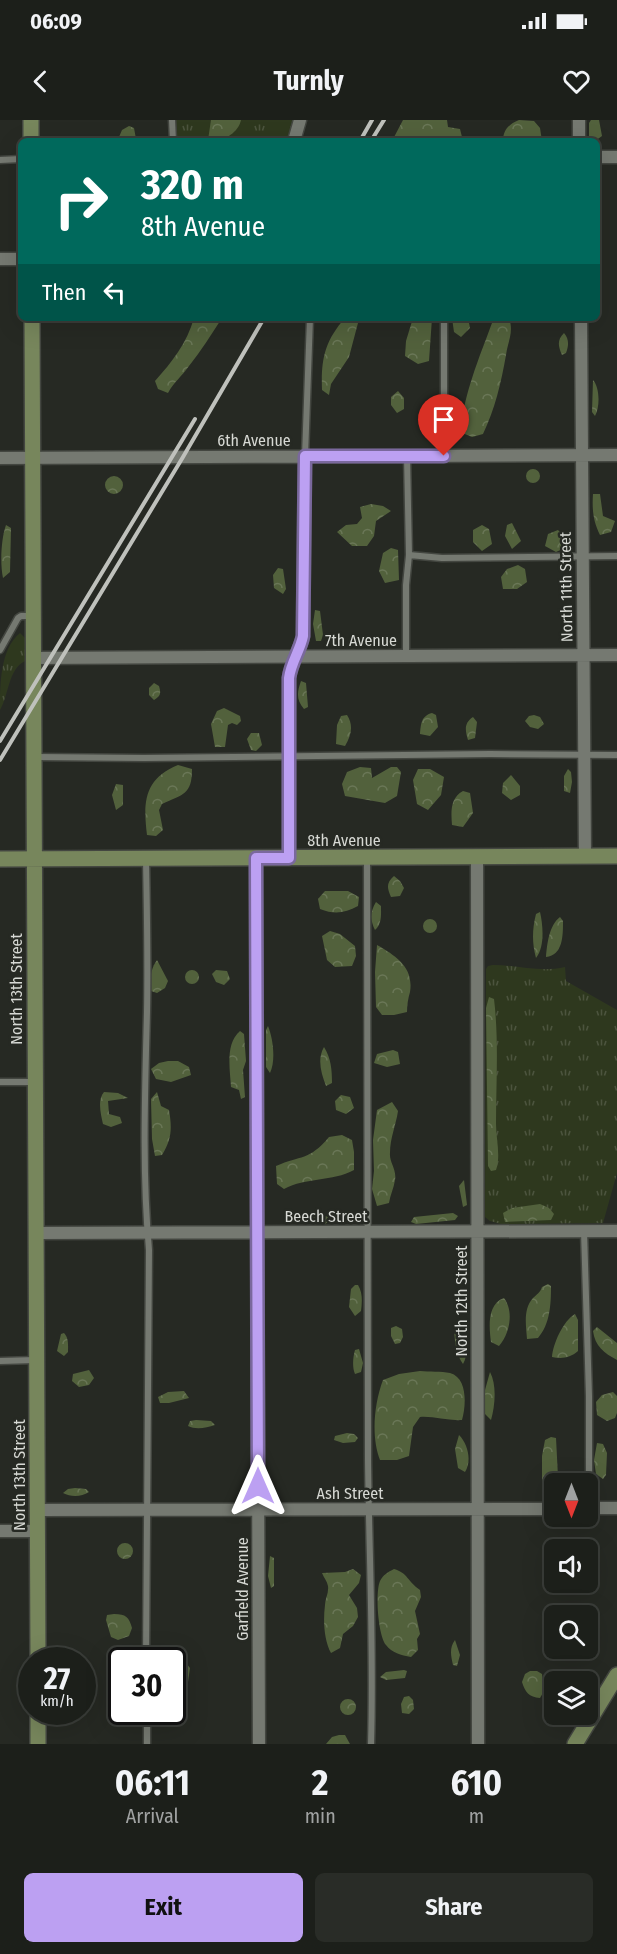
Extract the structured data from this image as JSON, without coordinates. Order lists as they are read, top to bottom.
{
  "streets": {
    "main road": ["8th Avenue", "North 13th Street"],
    "street": [
      "6th Avenue",
      "North 11th Street",
      "7th Avenue",
      "Beech Street",
      "North 12th Street",
      "Ash Street",
      "Garfield Avenue"
    ]
  },
  "crossings": [
    ["6th Avenue", "North 11th Street"],
    ["6th Avenue", "North 13th Street"],
    ["North 11th Street", "7th Avenue"],
    ["North 11th Street", "8th Avenue"],
    ["7th Avenue", "North 13th Street"],
    ["8th Avenue", "North 13th Street"],
    ["8th Avenue", "North 12th Street"],
    ["8th Avenue", "Garfield Avenue"],
    ["North 13th Street", "Beech Street"],
    ["North 13th Street", "Ash Street"],
    ["Beech Street", "North 12th Street"],
    ["Beech Street", "Garfield Avenue"],
    ["North 12th Street", "Ash Street"],
    ["Ash Street", "Garfield Avenue"]
  ],
  "north": "bottom",
  "page": {
    "status": "06:09",
    "header": "Turnly",
    "turn": ["320 m", "8th Avenue"],
    "then": "Then",
    "speed": "27 km/h",
    "limit": "30",
    "eta": [
      "06:11",
      "Arrival",
      "2",
      "min",
      "610",
      "m"
    ],
    "buttons": ["Exit", "Share"]
  }
}
